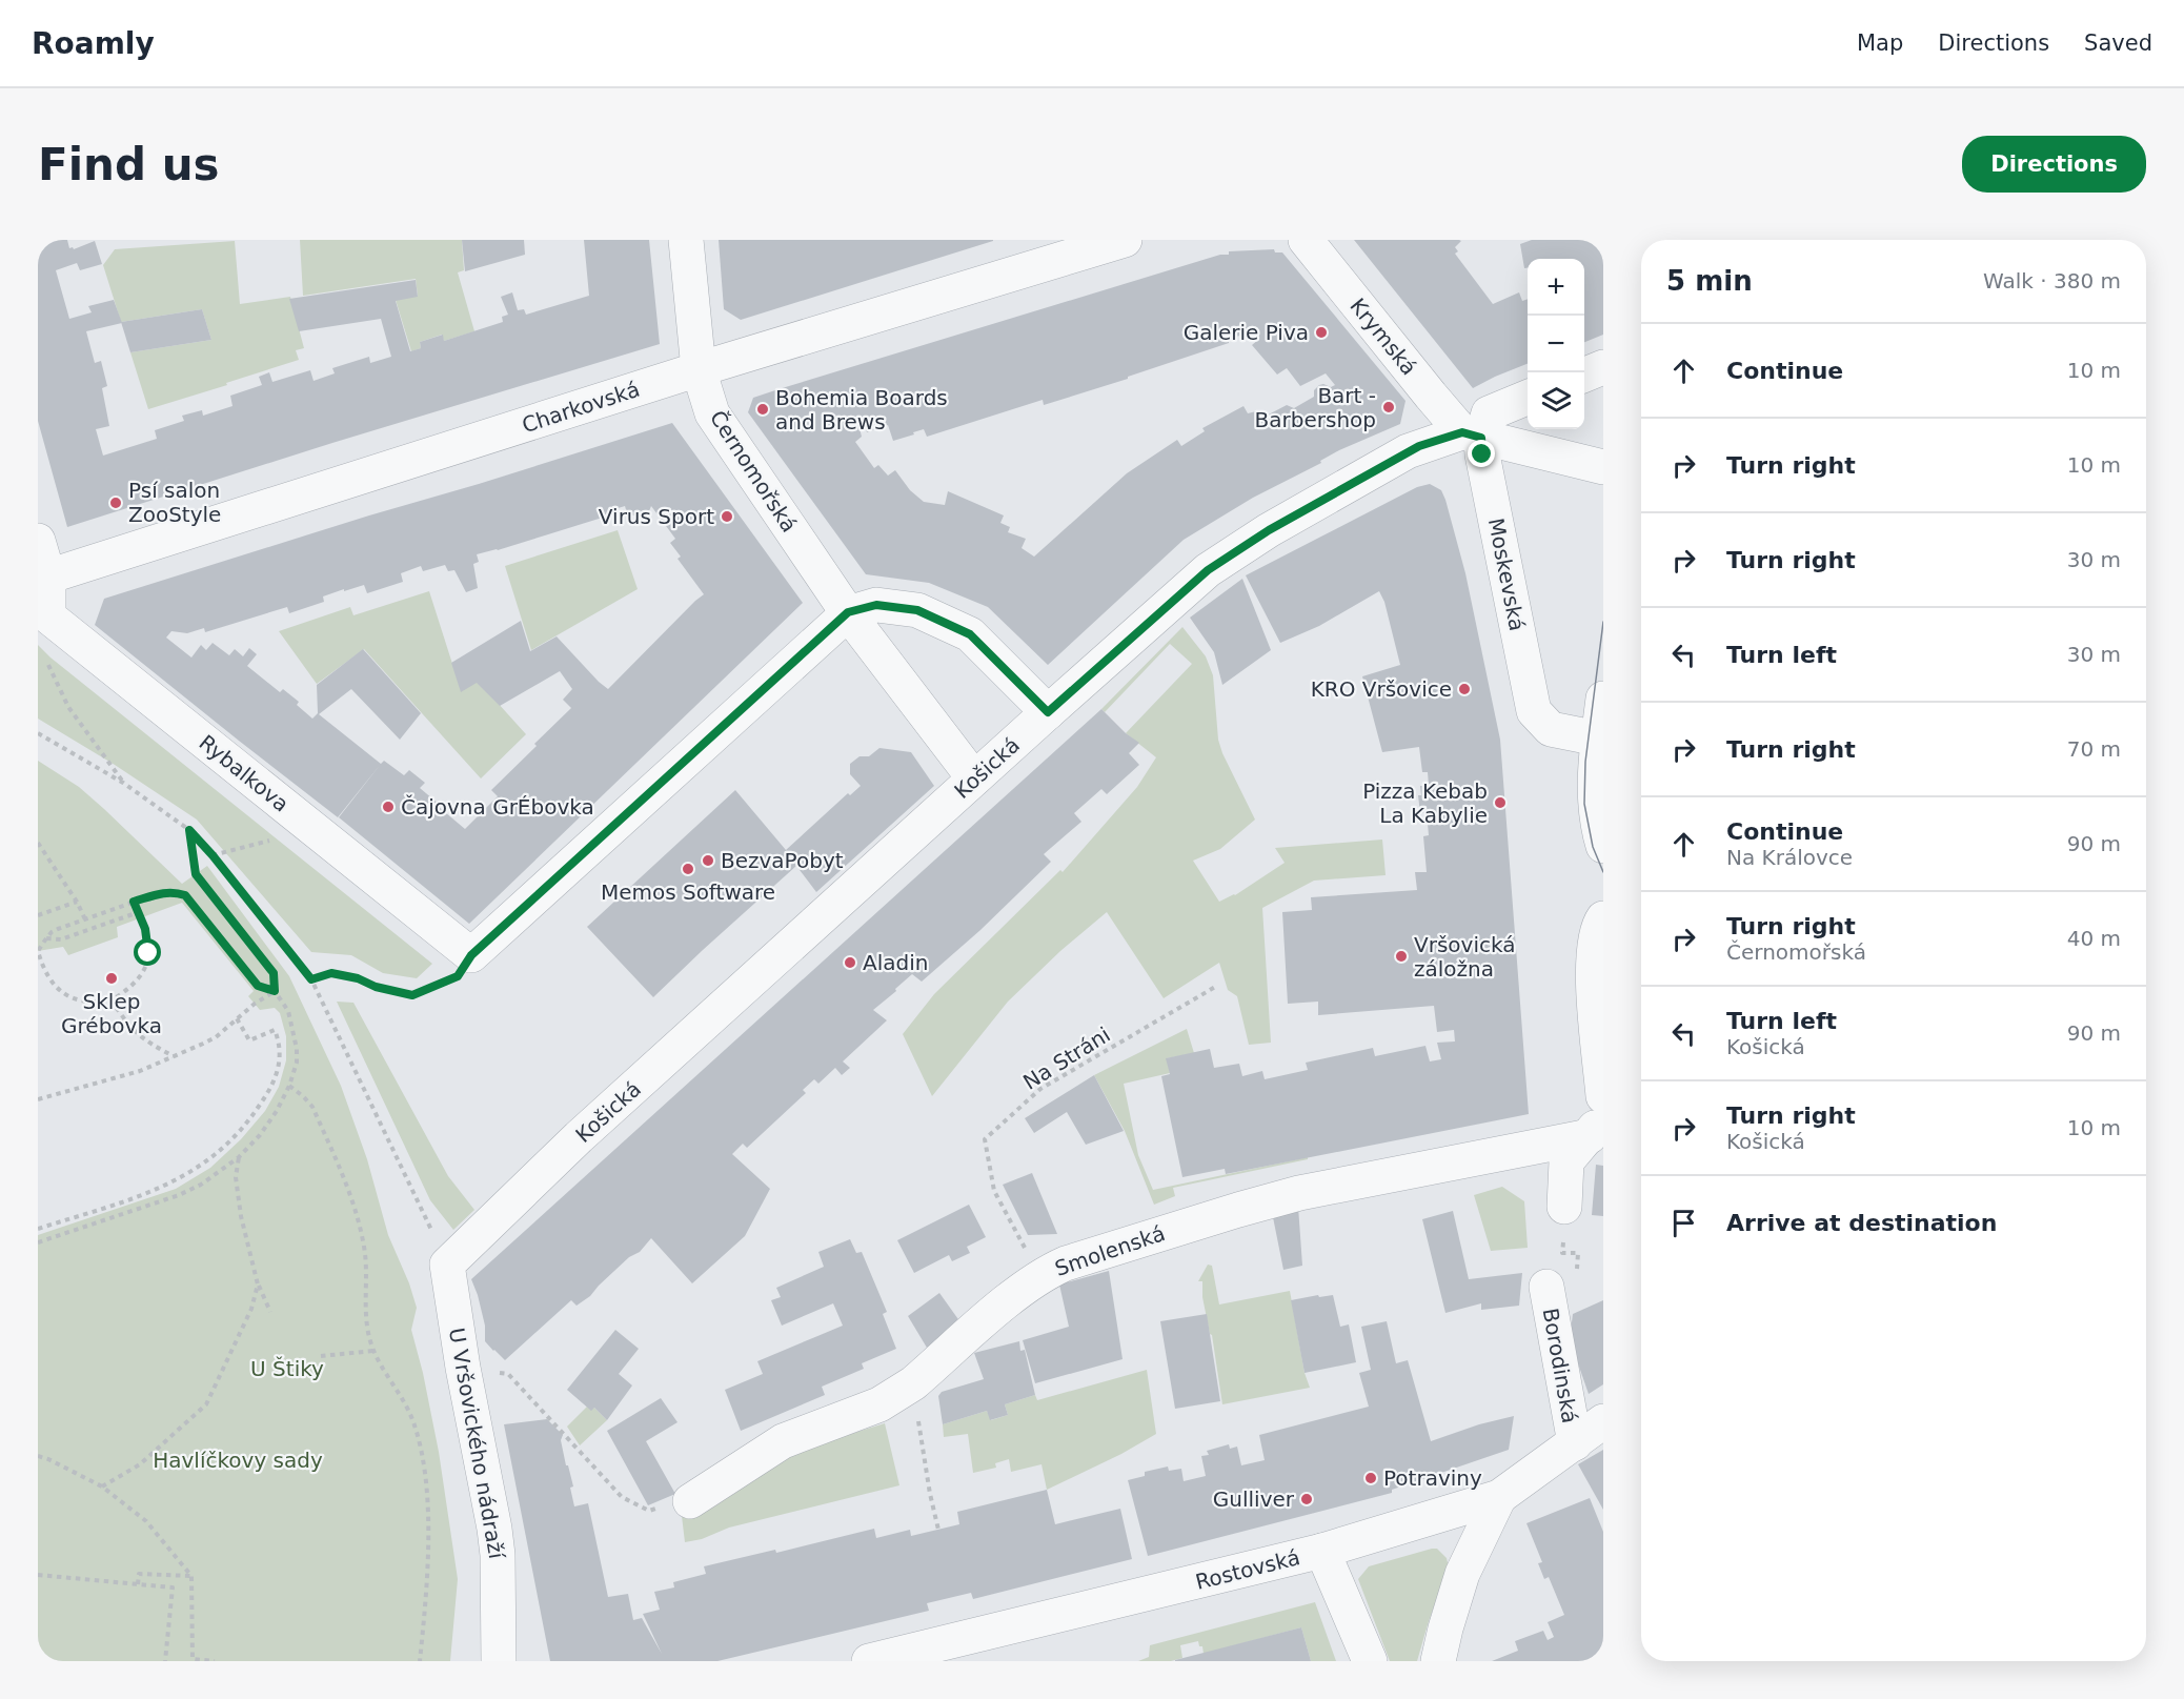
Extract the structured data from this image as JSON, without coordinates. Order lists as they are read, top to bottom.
{
  "streets": {
    "street": [
      "Krymská",
      "Charkovská",
      "Černomořská",
      "Moskevská",
      "Košická",
      "Rybalkova",
      "Smolenská",
      "Borodinská",
      "U Vršovického nádraží",
      "Rostovská"
    ],
    "path": ["Na Stráni"]
  },
  "crossings": [
    ["Krymská", "Moskevská"],
    ["Krymská", "Košická"],
    ["Charkovská", "Černomořská"],
    ["Charkovská", "Rybalkova"],
    ["Černomořská", "Košická"],
    ["Moskevská", "Košická"],
    ["Košická", "U Vršovického nádraží"],
    ["Na Stráni", "Smolenská"],
    ["Borodinská", "Rostovská"]
  ],
  "parks": ["U Štiky", "Havlíčkovy sady"],
  "places": [
    "Galerie Piva",
    "Bart - Barbershop",
    "Bohemia Boards and Brews",
    "Psí salon ZooStyle",
    "Virus Sport",
    "KRO Vršovice",
    "Pizza Kebab La Kabylie",
    "Čajovna GrÉbovka",
    "BezvaPobyt",
    "Memos Software",
    "Vršovická záložna",
    "Aladin",
    "Sklep Grébovka",
    "Potraviny",
    "Gulliver"
  ],
  "page": {
    "header": "Roamly",
    "nav": ["Map", "Directions", "Saved"],
    "buttons": "Directions",
    "title": "Find us",
    "heading": ["5 min", "Walk · 380 m"],
    "map_buttons": ["+", "−"],
    "list": [
      ["Continue", "10 m"],
      ["Turn right", "10 m"],
      ["Turn right", "30 m"],
      ["Turn left", "30 m"],
      ["Turn right", "70 m"],
      ["Continue", "Na Královce", "90 m"],
      ["Turn right", "Černomořská", "40 m"],
      ["Turn left", "Košická", "90 m"],
      ["Turn right", "Košická", "10 m"],
      "Arrive at destination"
    ]
  }
}
